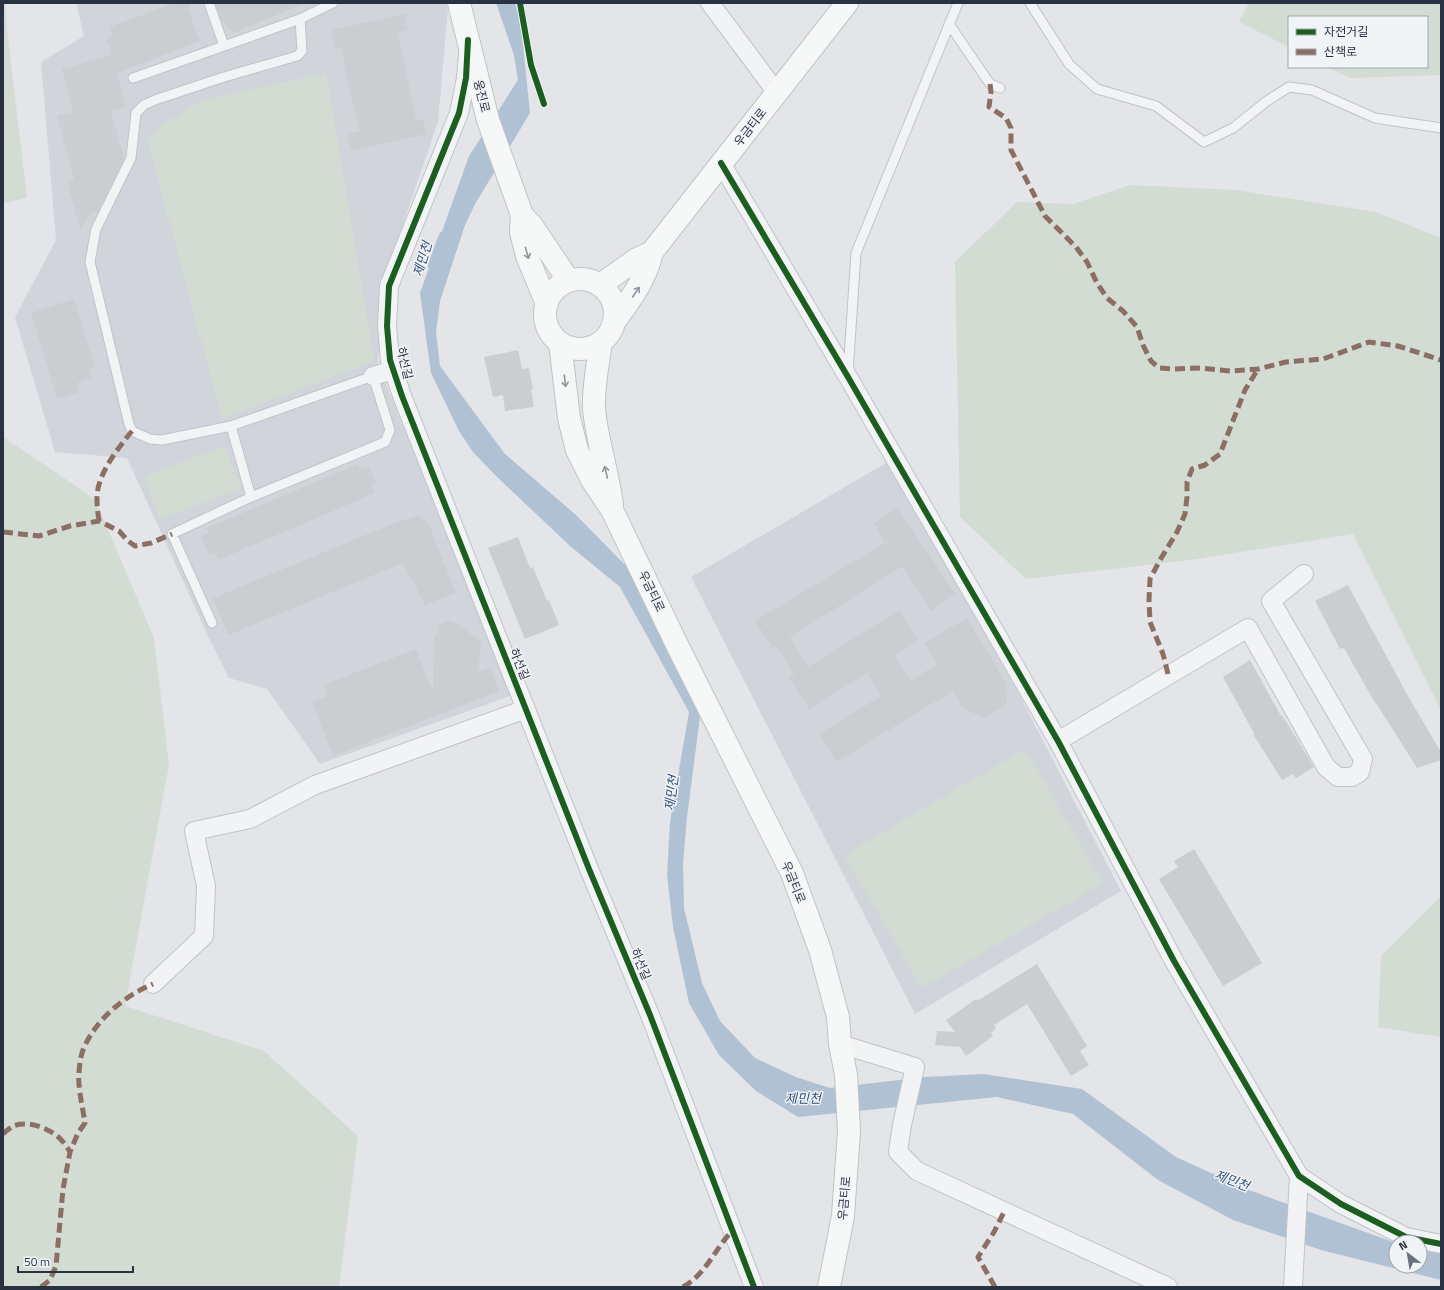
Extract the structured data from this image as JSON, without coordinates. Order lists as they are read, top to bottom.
{
  "streets": {
    "main road": ["웅진로", "우금티로"],
    "street": ["하선길"]
  },
  "crossings": [
    ["웅진로", "하선길"]
  ],
  "water": ["제민천"],
  "legend": ["자전거길", "산책로"],
  "scale_bar": "50 m",
  "north": "top left"
}
